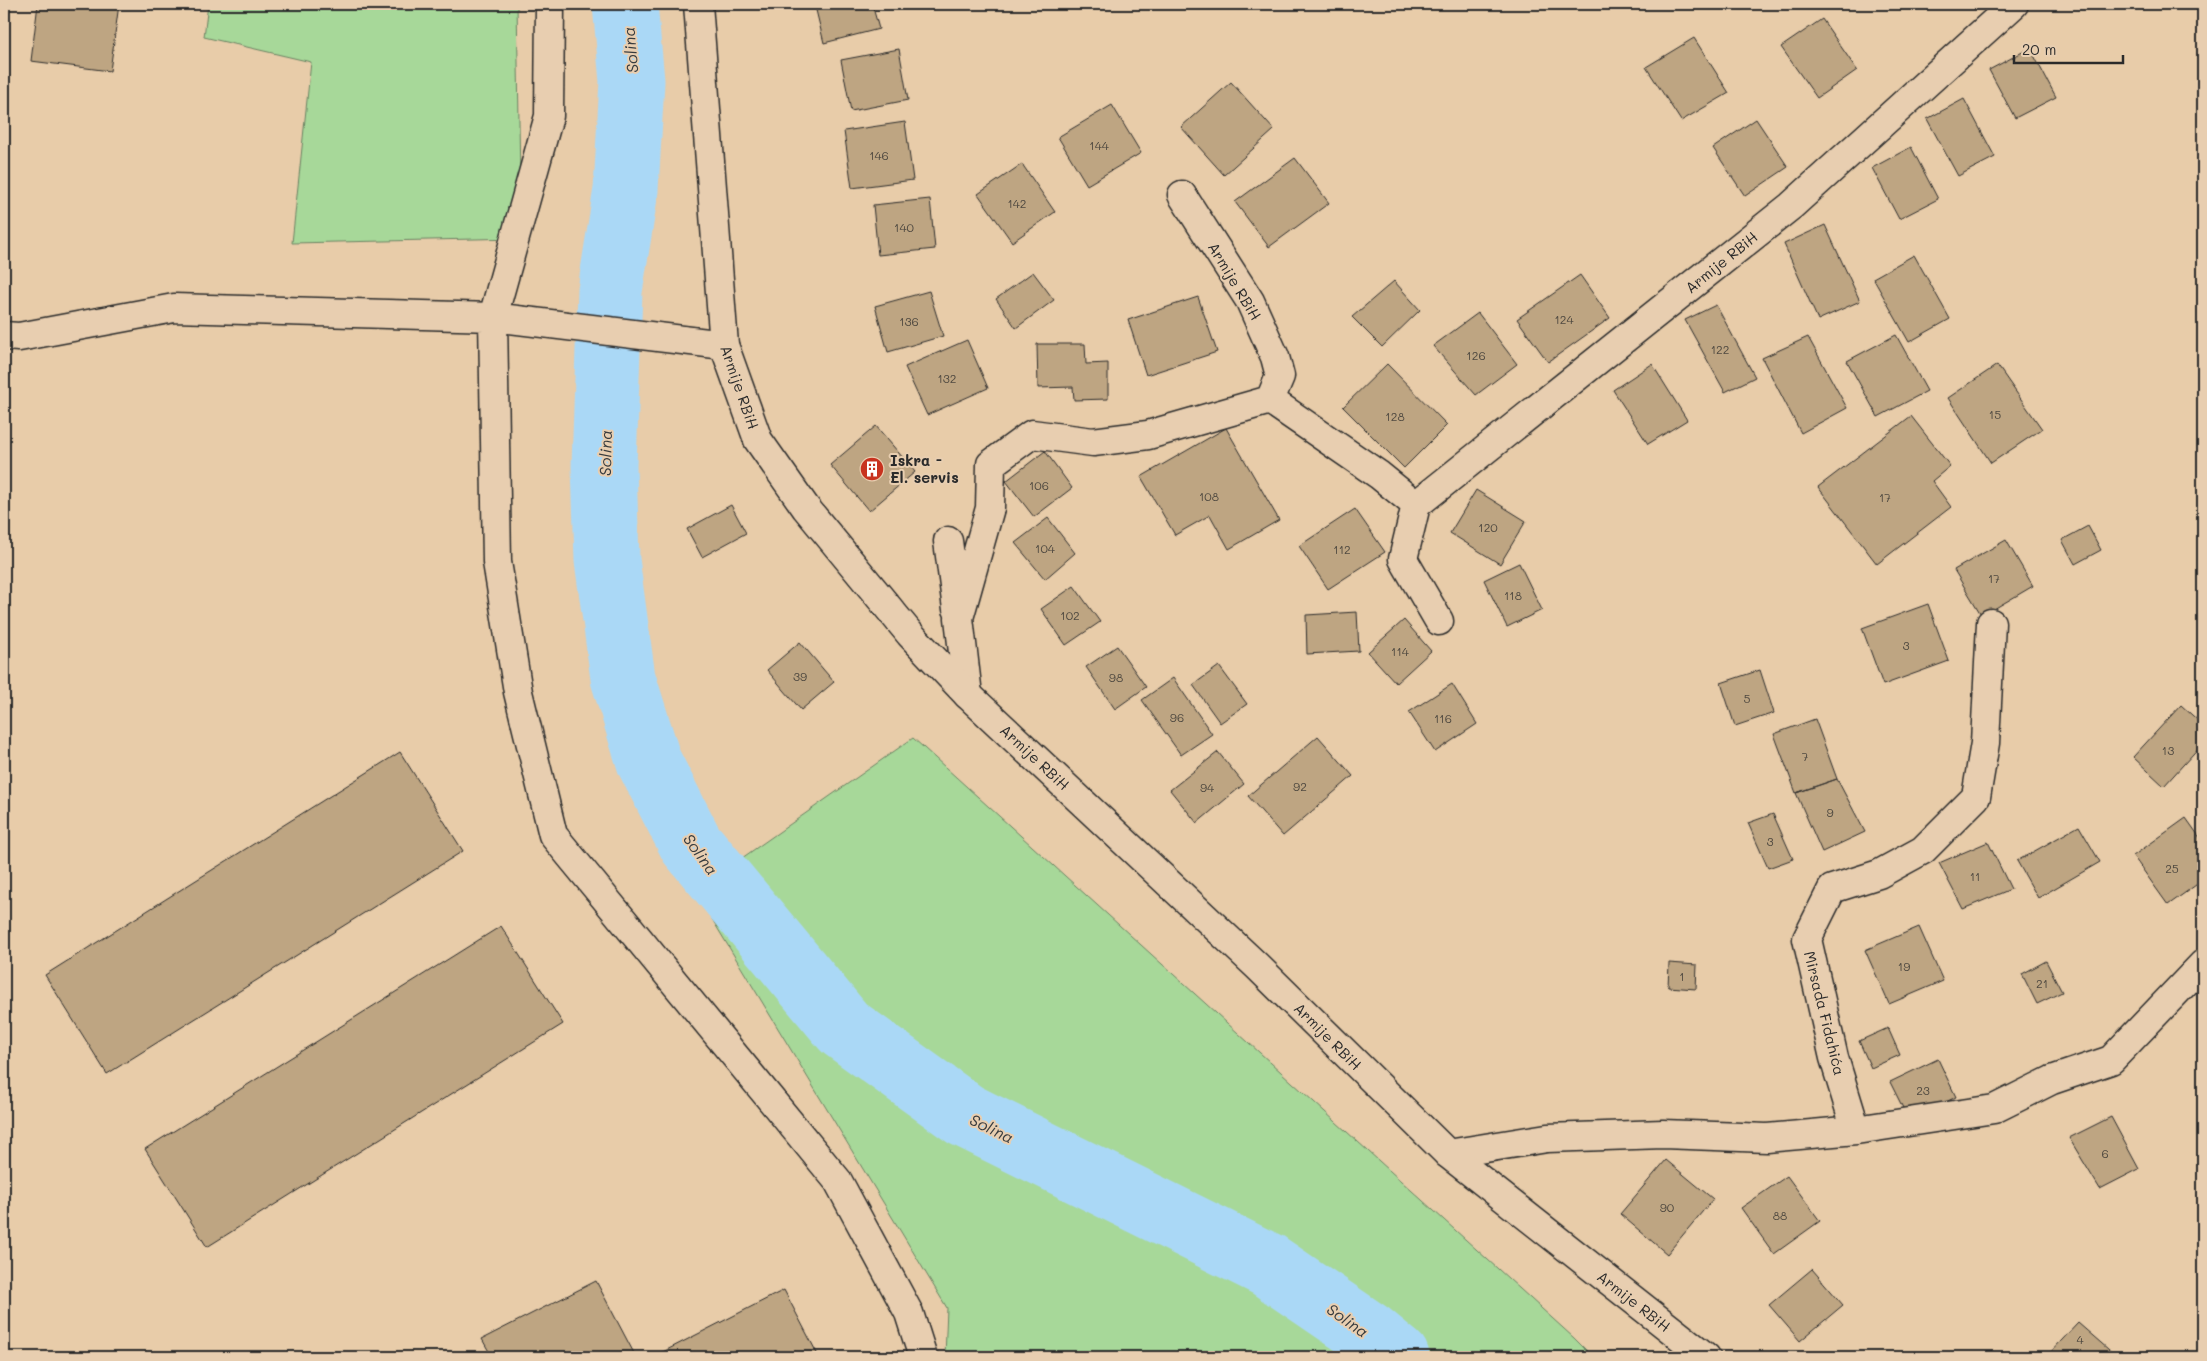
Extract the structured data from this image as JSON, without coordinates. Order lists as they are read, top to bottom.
{
  "streets": {
    "street": ["Armije RBiH", "Mirsada Fidahića"]
  },
  "water": ["Solina"],
  "places": {
    "building": ["Iskra - El. servis"]
  },
  "house_numbers": [
    "144",
    "146",
    "142",
    "140",
    "124",
    "136",
    "122",
    "126",
    "132",
    "15",
    "128",
    "106",
    "108",
    "17",
    "120",
    "104",
    "112",
    "17",
    "118",
    "102",
    "3",
    "114",
    "39",
    "98",
    "5",
    "96",
    "116",
    "13",
    "7",
    "92",
    "94",
    "9",
    "3",
    "25",
    "11",
    "19",
    "1",
    "21",
    "23",
    "6",
    "90",
    "88",
    "4"
  ],
  "scale_bar": "20 m"
}
